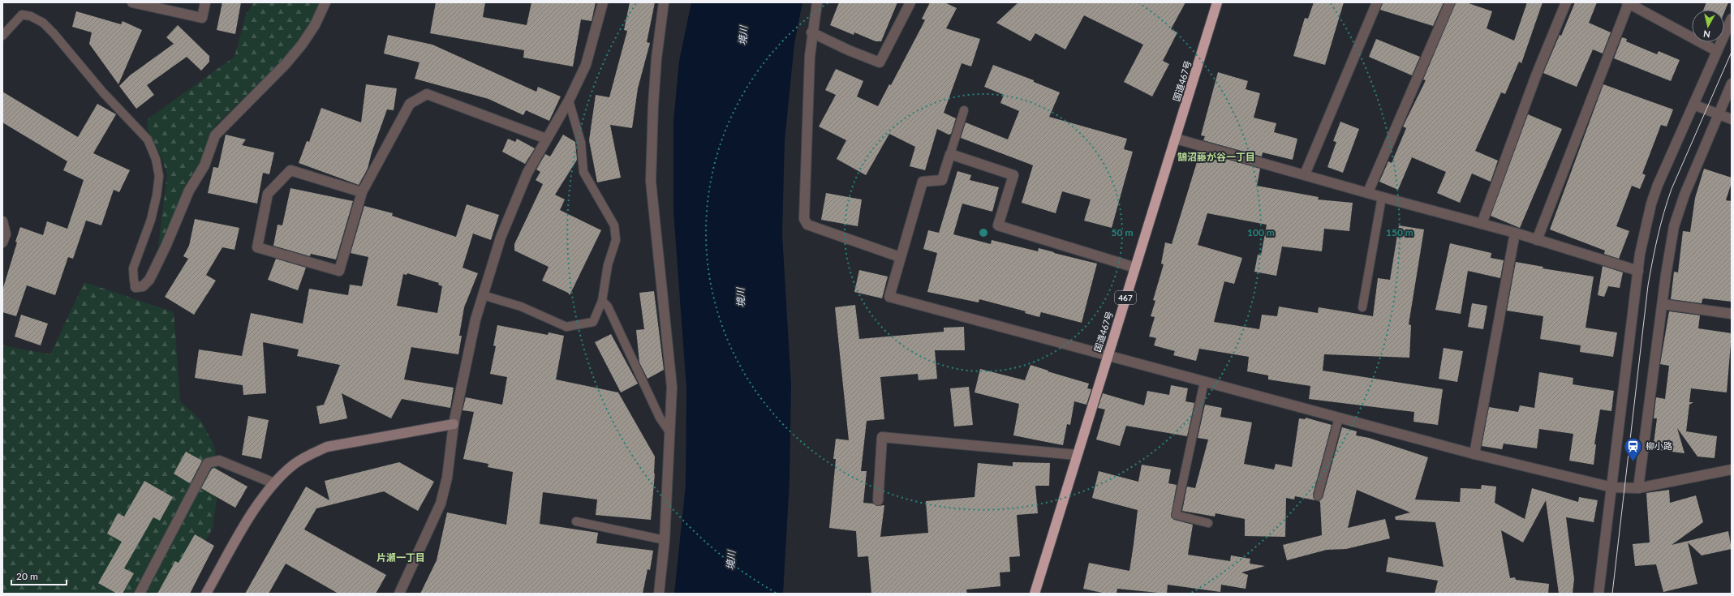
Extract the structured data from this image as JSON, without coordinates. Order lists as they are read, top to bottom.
{
  "streets": {
    "highway": ["国道467号", "467"]
  },
  "districts": ["鵠沼藤が谷一丁目", "片瀬一丁目"],
  "water": ["境川"],
  "places": {
    "station": ["柳小路"]
  },
  "scale_bar": "20 m",
  "north": "bottom",
  "rings": ["50 m", "100 m", "150 m"]
}
